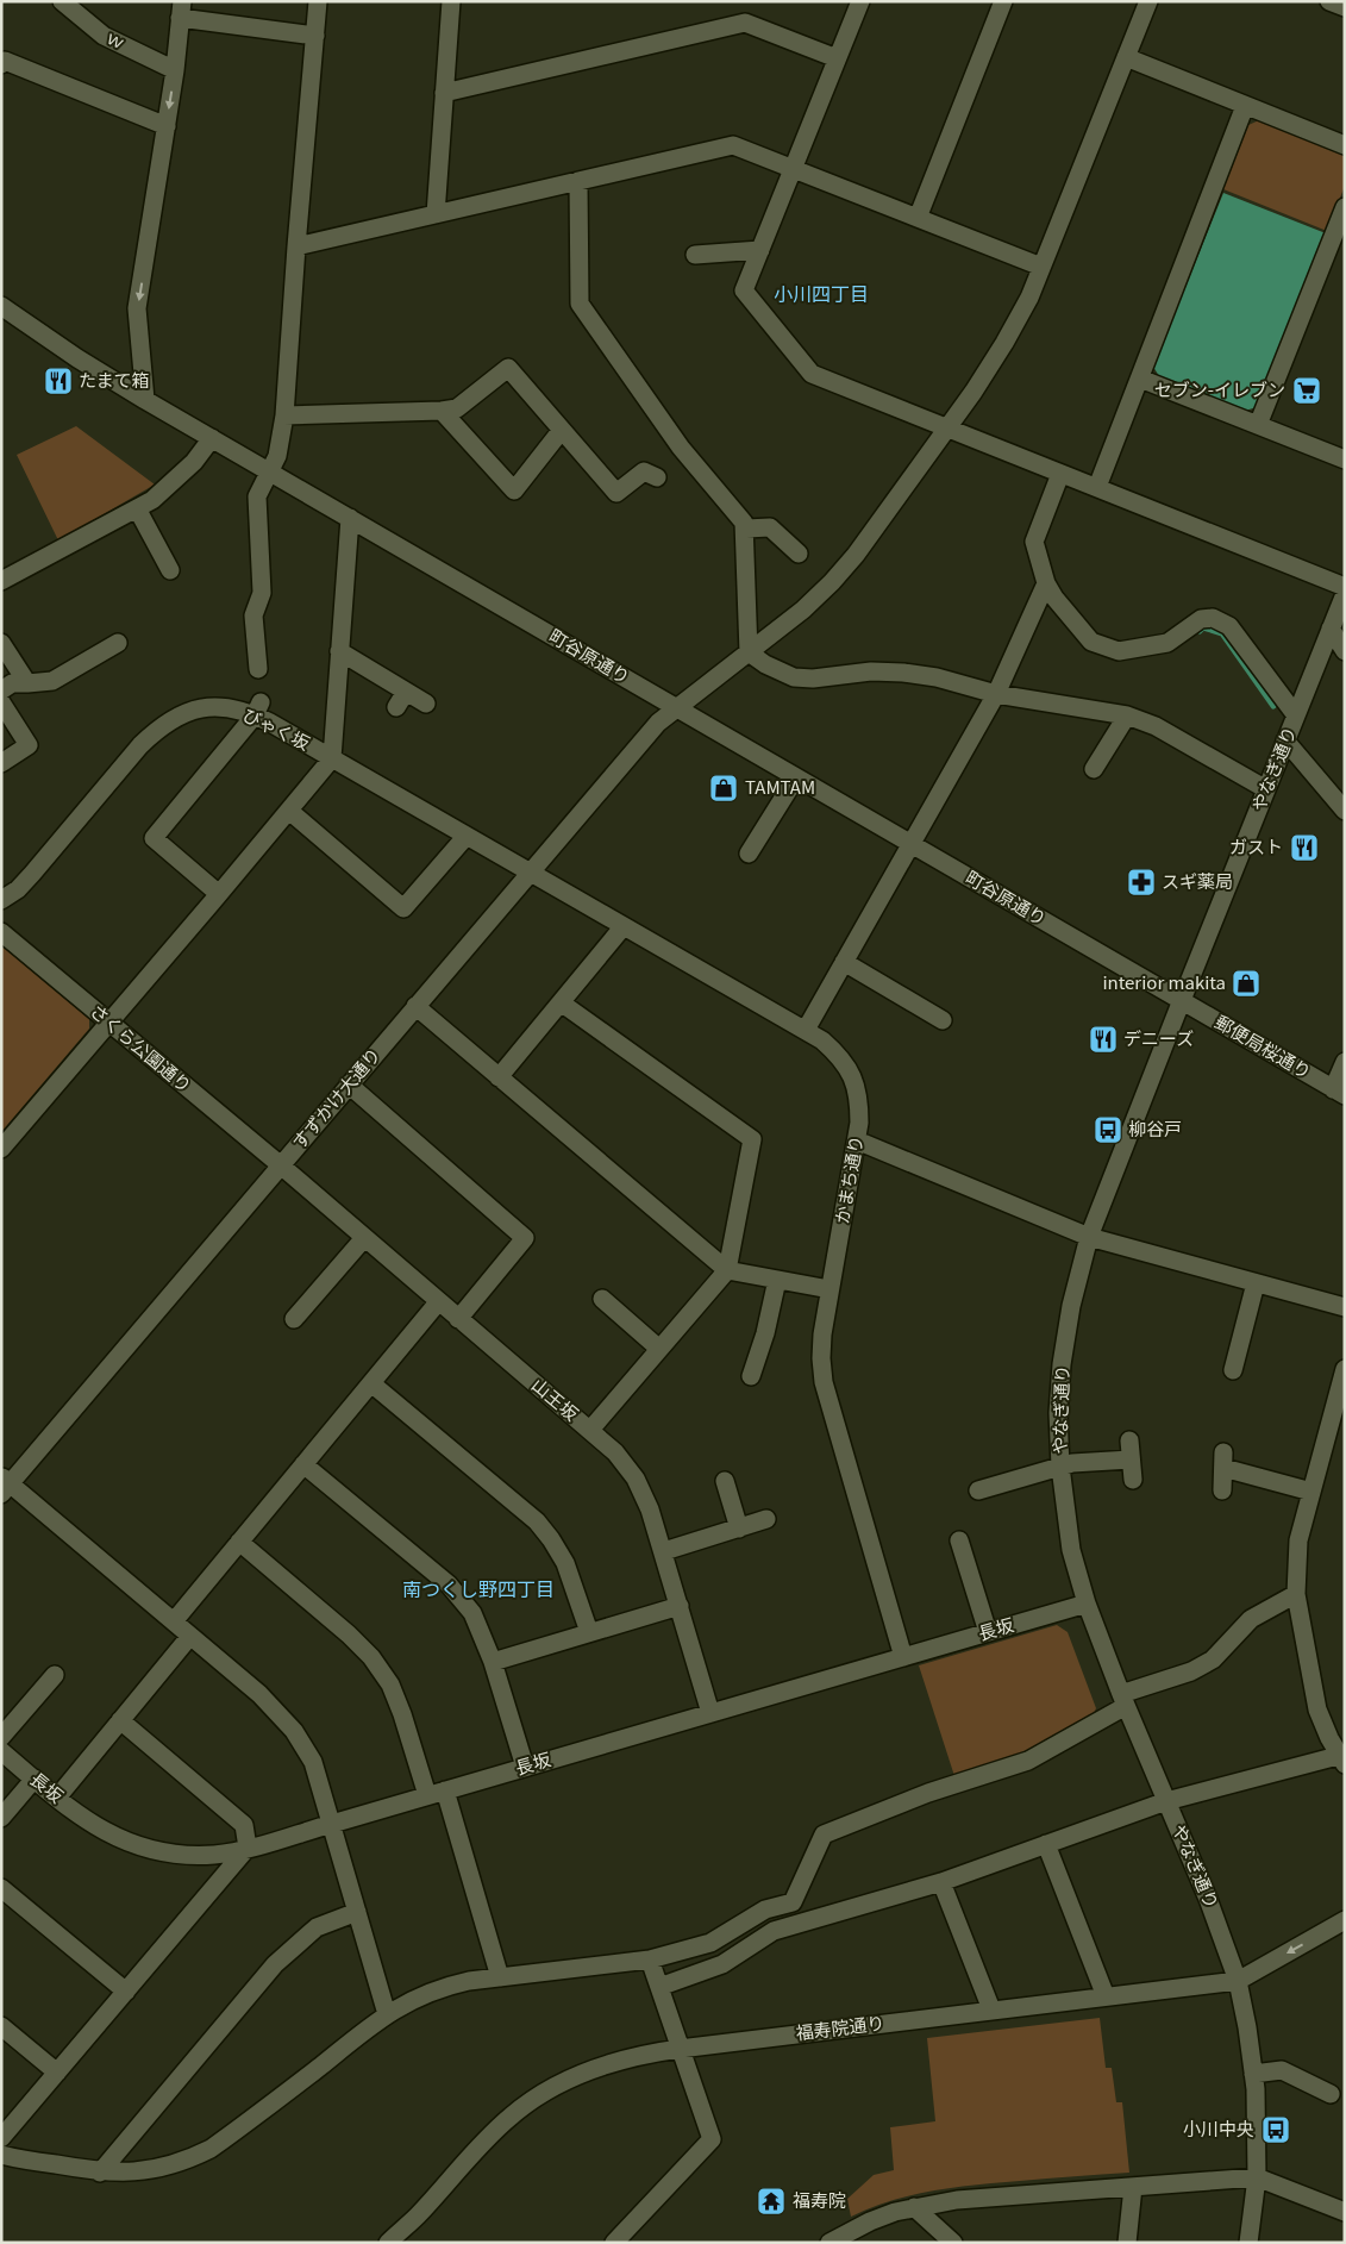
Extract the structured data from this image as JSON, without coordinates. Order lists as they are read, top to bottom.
{
  "streets": {
    "street": [
      "ｗ",
      "町谷原通り",
      "びゃく坂",
      "やなぎ通り",
      "郵便局桜通り",
      "さくら公園通り",
      "すずかけ大通り",
      "かまち通り",
      "山王坂",
      "長坂",
      "福寿院通り"
    ]
  },
  "crossings": [
    ["町谷原通り", "やなぎ通り"],
    ["町谷原通り", "郵便局桜通り"],
    ["町谷原通り", "すずかけ大通り"],
    ["びゃく坂", "すずかけ大通り"],
    ["びゃく坂", "かまち通り"],
    ["やなぎ通り", "郵便局桜通り"],
    ["やなぎ通り", "長坂"],
    ["やなぎ通り", "福寿院通り"],
    ["さくら公園通り", "すずかけ大通り"],
    ["さくら公園通り", "山王坂"],
    ["すずかけ大通り", "かまち通り"],
    ["すずかけ大通り", "山王坂"],
    ["かまち通り", "長坂"],
    ["山王坂", "長坂"]
  ],
  "districts": ["小川四丁目", "南つくし野四丁目"],
  "places": {
    "restaurant": ["たまて箱", "ガスト", "デニーズ"],
    "supermarket": ["セブン-イレブン"],
    "shop": ["TAMTAM", "interior makita"],
    "pharmacy": ["スギ薬局"],
    "bus stop": ["柳谷戸", "小川中央"],
    "temple": ["福寿院"]
  }
}
